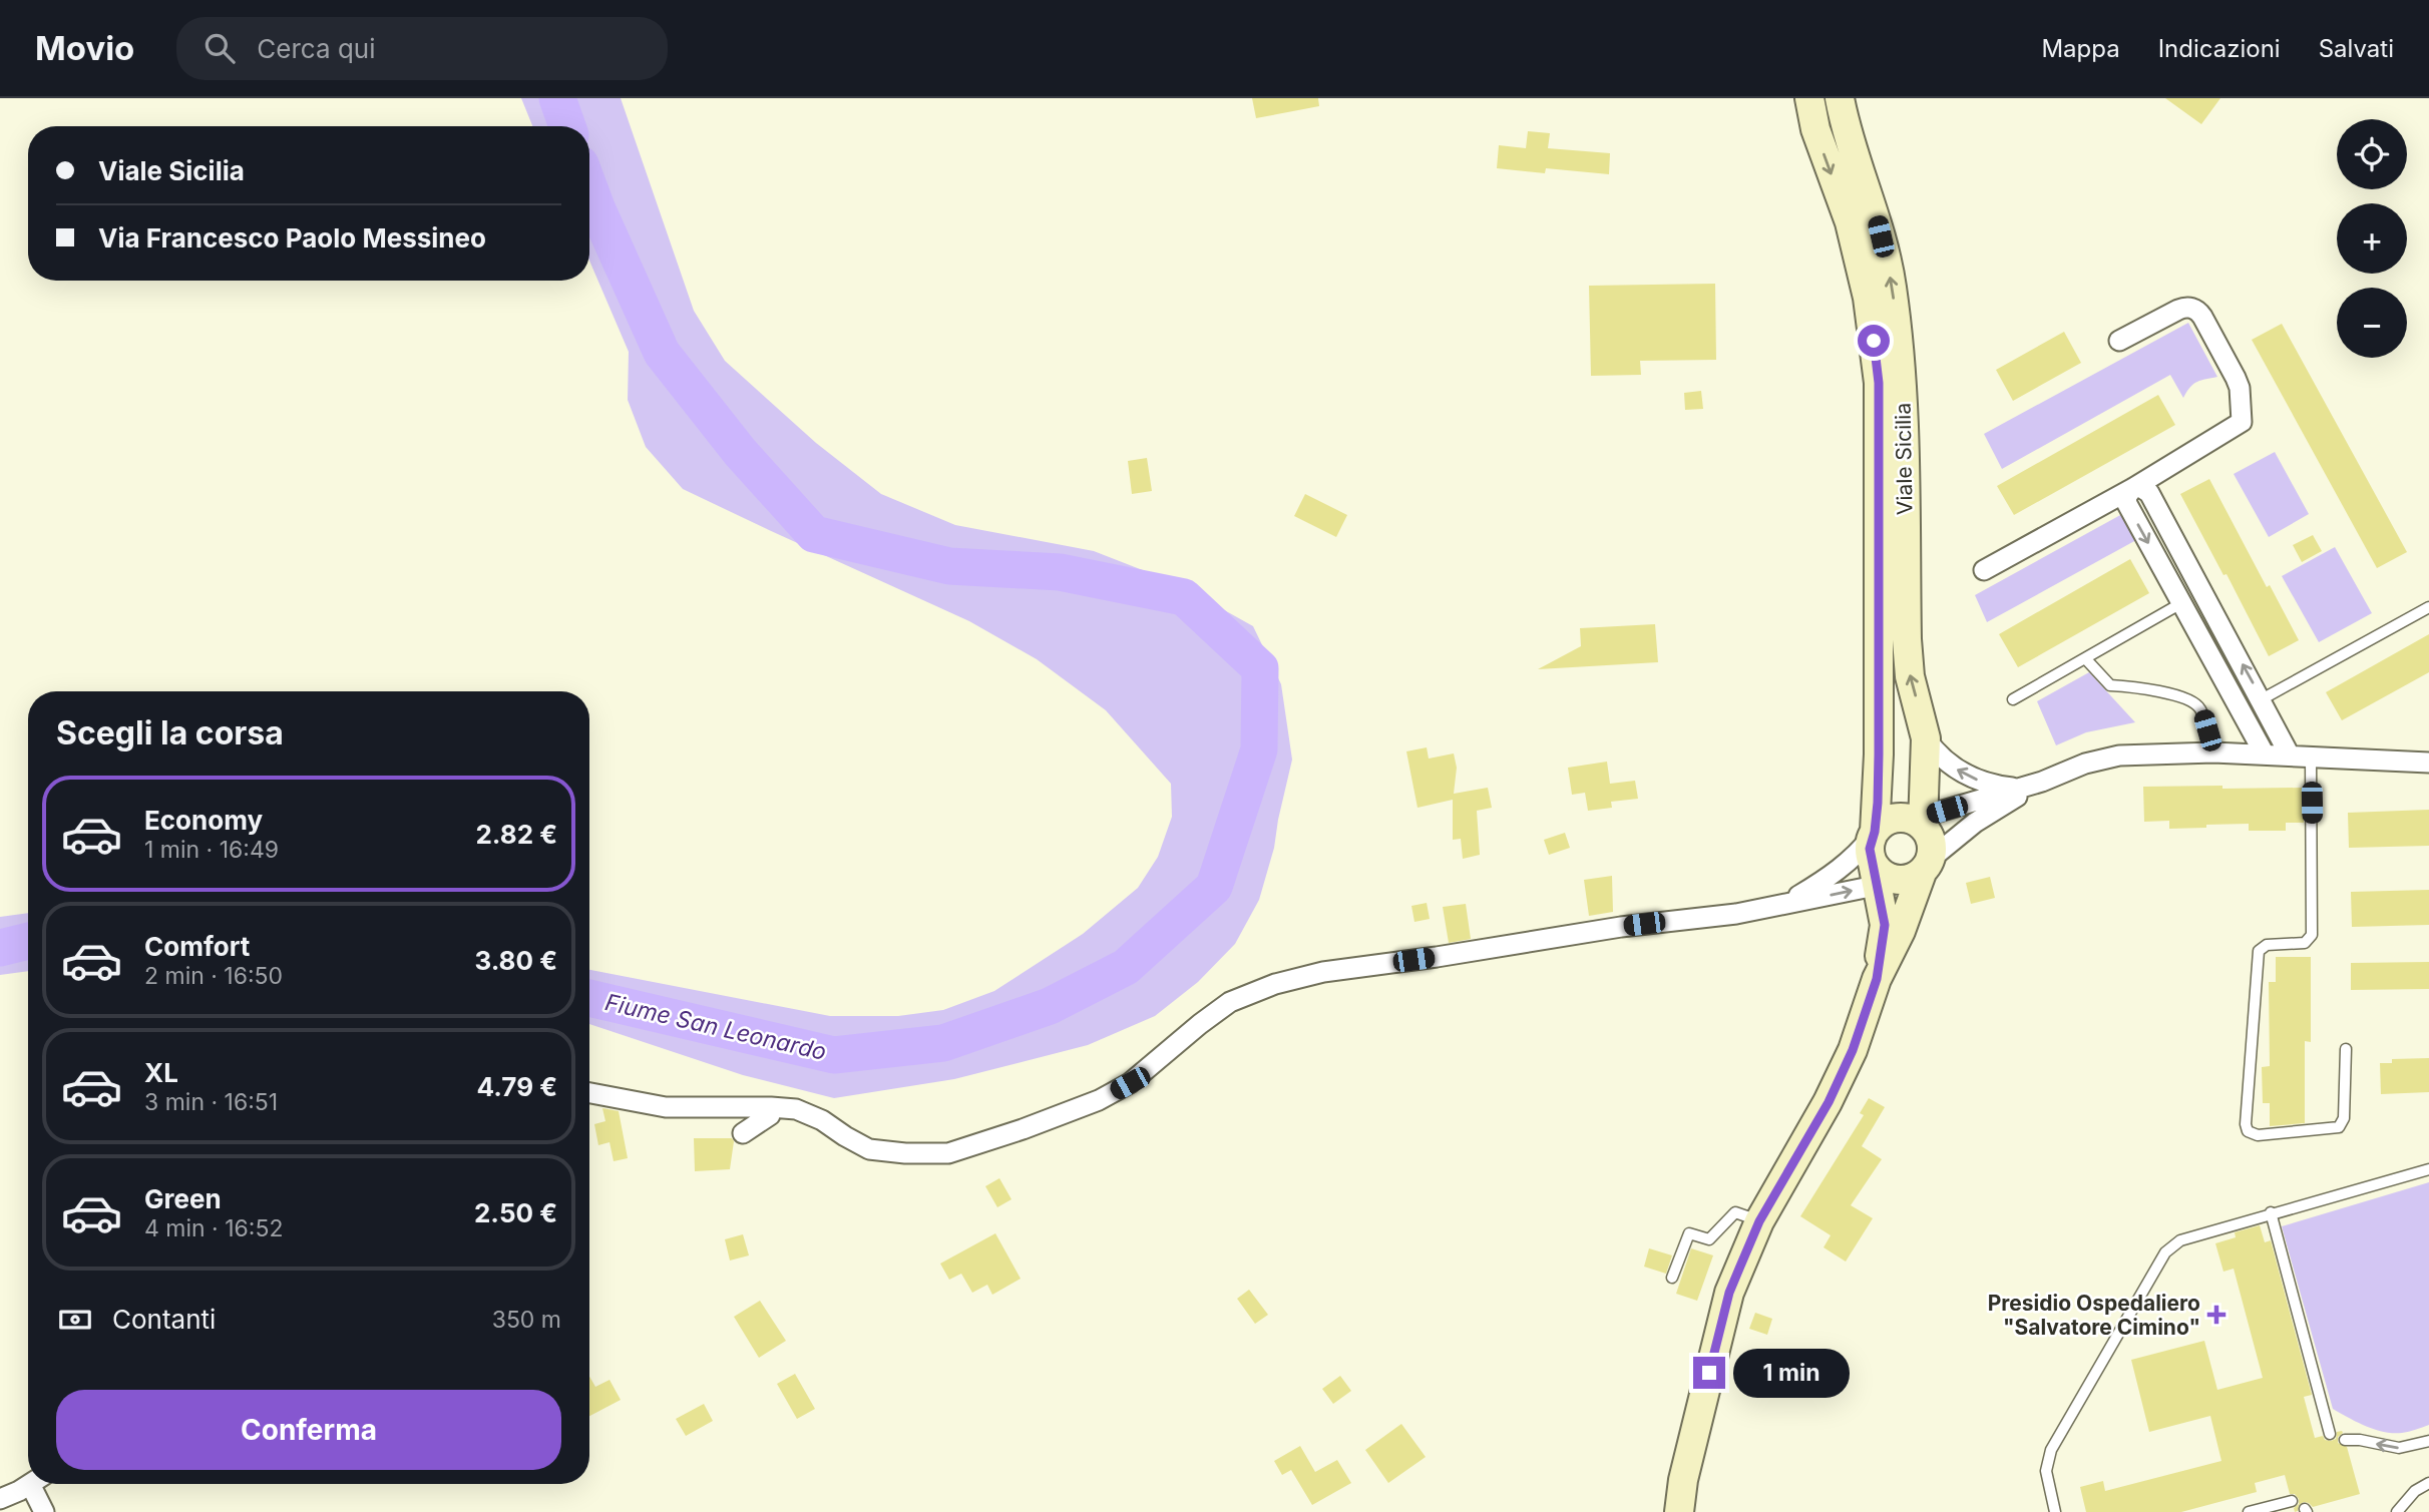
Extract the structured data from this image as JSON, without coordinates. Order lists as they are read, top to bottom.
{
  "streets": {
    "main road": ["Viale Sicilia"]
  },
  "water": ["Fiume San Leonardo"],
  "places": {
    "health": ["Presidio Ospedaliero \"Salvatore Cimino\""]
  },
  "page": {
    "header": "Movio",
    "search": "Cerca qui",
    "nav": ["Mappa", "Indicazioni", "Salvati"],
    "map_buttons": ["+", "−"],
    "banner": ["Viale Sicilia", "Via Francesco Paolo Messineo"],
    "heading": "Scegli la corsa",
    "list": [
      {
        "name": "Economy",
        "note": "1 min · 16:49",
        "value": "2.82 €"
      },
      {
        "name": "Comfort",
        "note": "2 min · 16:50",
        "value": "3.80 €"
      },
      {
        "name": "XL",
        "note": "3 min · 16:51",
        "value": "4.79 €"
      },
      {
        "name": "Green",
        "note": "4 min · 16:52",
        "value": "2.50 €"
      }
    ],
    "pay": ["Contanti", "350 m"],
    "bubble": "1 min",
    "buttons": "Conferma"
  }
}
